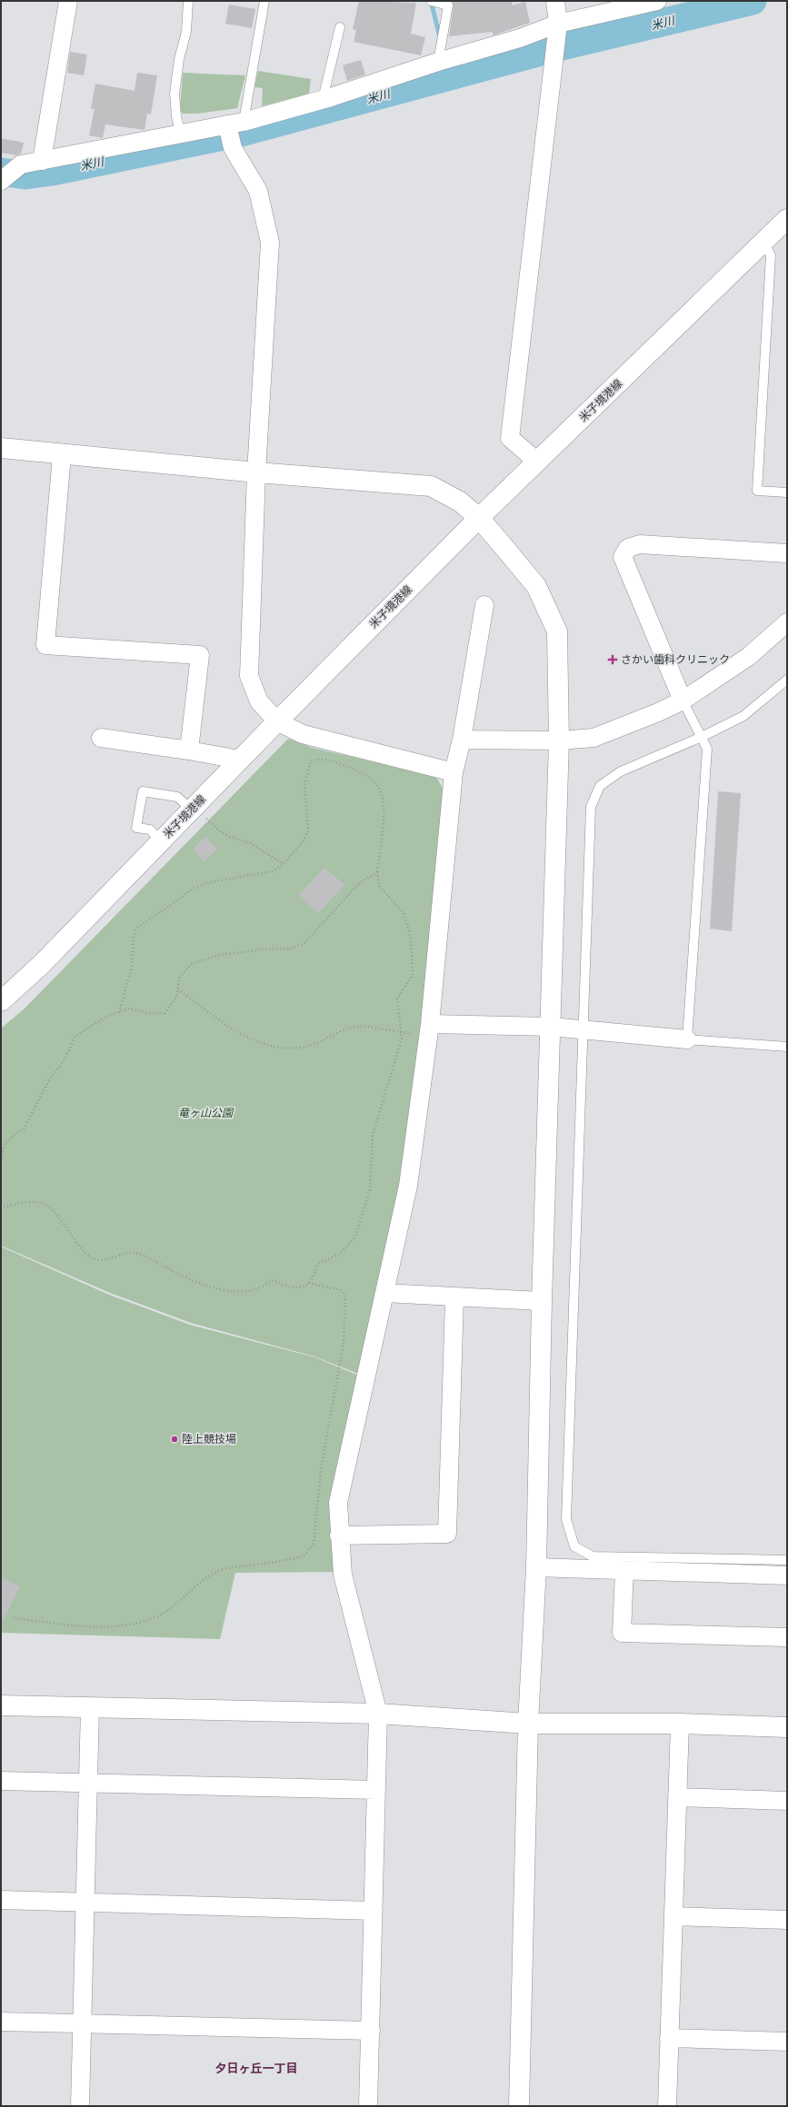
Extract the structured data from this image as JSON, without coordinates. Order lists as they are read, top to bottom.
{
  "streets": {
    "street": ["米子境港線"]
  },
  "districts": ["夕日ヶ丘一丁目"],
  "water": ["米川"],
  "parks": ["竜ヶ山公園"],
  "places": {
    "health": ["さかい歯科クリニック"],
    "other": ["陸上競技場"]
  }
}
